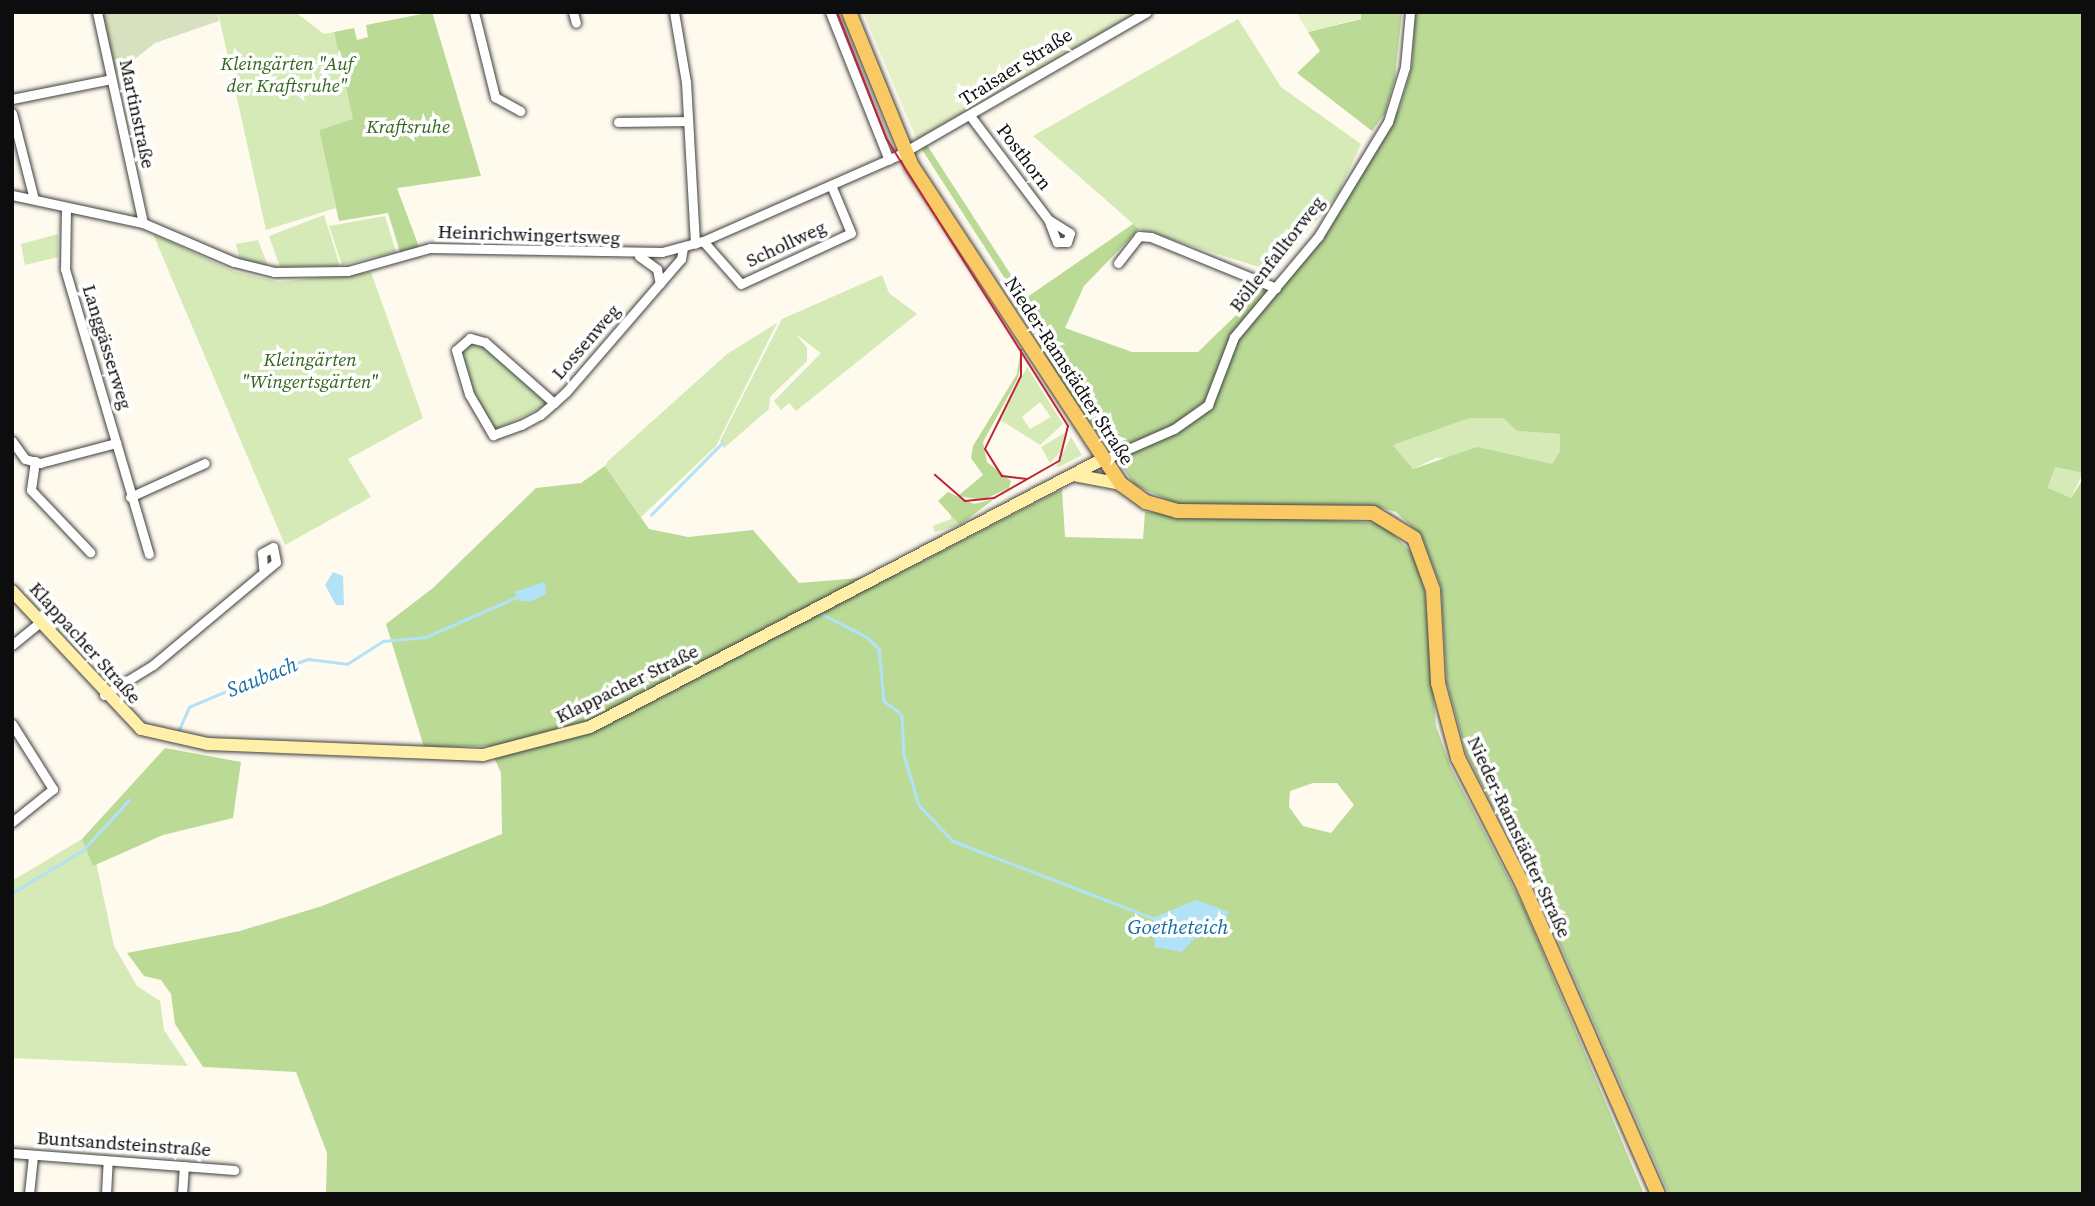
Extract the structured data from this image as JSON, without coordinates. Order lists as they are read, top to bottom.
{
  "streets": {
    "main road": ["Nieder-Ramstädter Straße", "Klappacher Straße"],
    "street": [
      "Traisaer Straße",
      "Martinstraße",
      "Posthorn",
      "Heinrichwingertsweg",
      "Schollweg",
      "Böllenfalltorweg",
      "Lossenweg",
      "Langgässerweg",
      "Buntsandsteinstraße"
    ]
  },
  "crossings": [
    ["Traisaer Straße", "Posthorn"],
    ["Traisaer Straße", "Heinrichwingertsweg"],
    ["Traisaer Straße", "Nieder-Ramstädter Straße"],
    ["Martinstraße", "Heinrichwingertsweg"],
    ["Heinrichwingertsweg", "Schollweg"],
    ["Heinrichwingertsweg", "Lossenweg"],
    ["Heinrichwingertsweg", "Langgässerweg"],
    ["Heinrichwingertsweg", "Nieder-Ramstädter Straße"],
    ["Böllenfalltorweg", "Nieder-Ramstädter Straße"],
    ["Böllenfalltorweg", "Klappacher Straße"],
    ["Nieder-Ramstädter Straße", "Klappacher Straße"]
  ],
  "water": ["Saubach", "Goetheteich"],
  "parks": ["Kleingärten \"Auf der Kraftsruhe\"", "Kraftsruhe", "Kleingärten \"Wingertsgärten\""]
}
